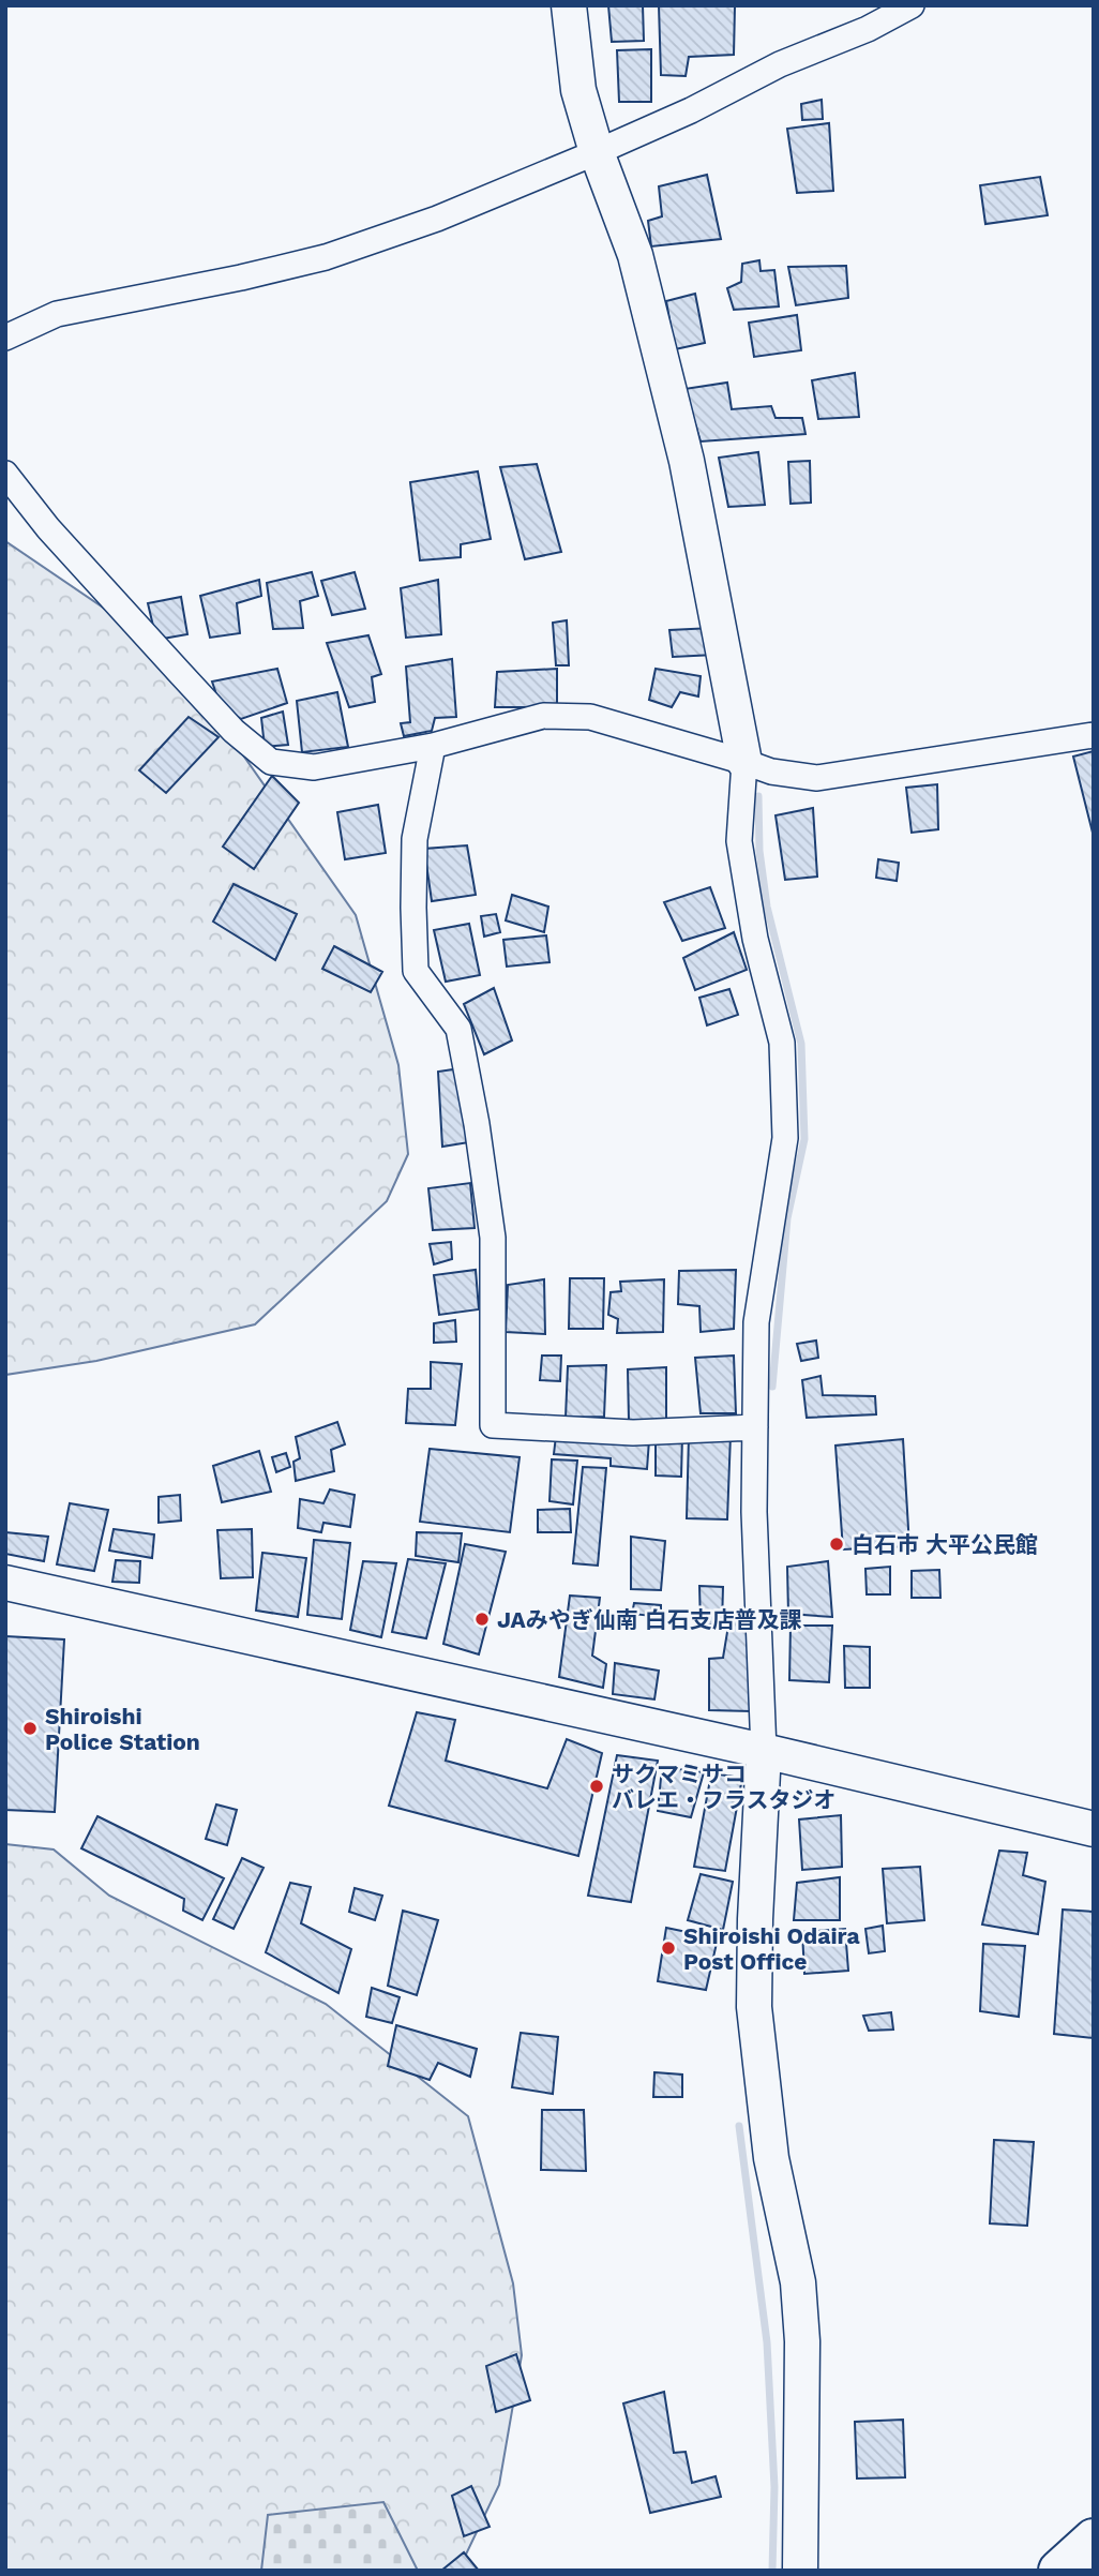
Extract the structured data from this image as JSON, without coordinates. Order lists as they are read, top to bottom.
{
  "places": [
    "白石市 大平公民館",
    "JAみやぎ仙南 白石支店普及課",
    "Shiroishi Police Station",
    "サクマミサコ バレエ・フラスタジオ",
    "Shiroishi Odaira Post Office"
  ]
}
